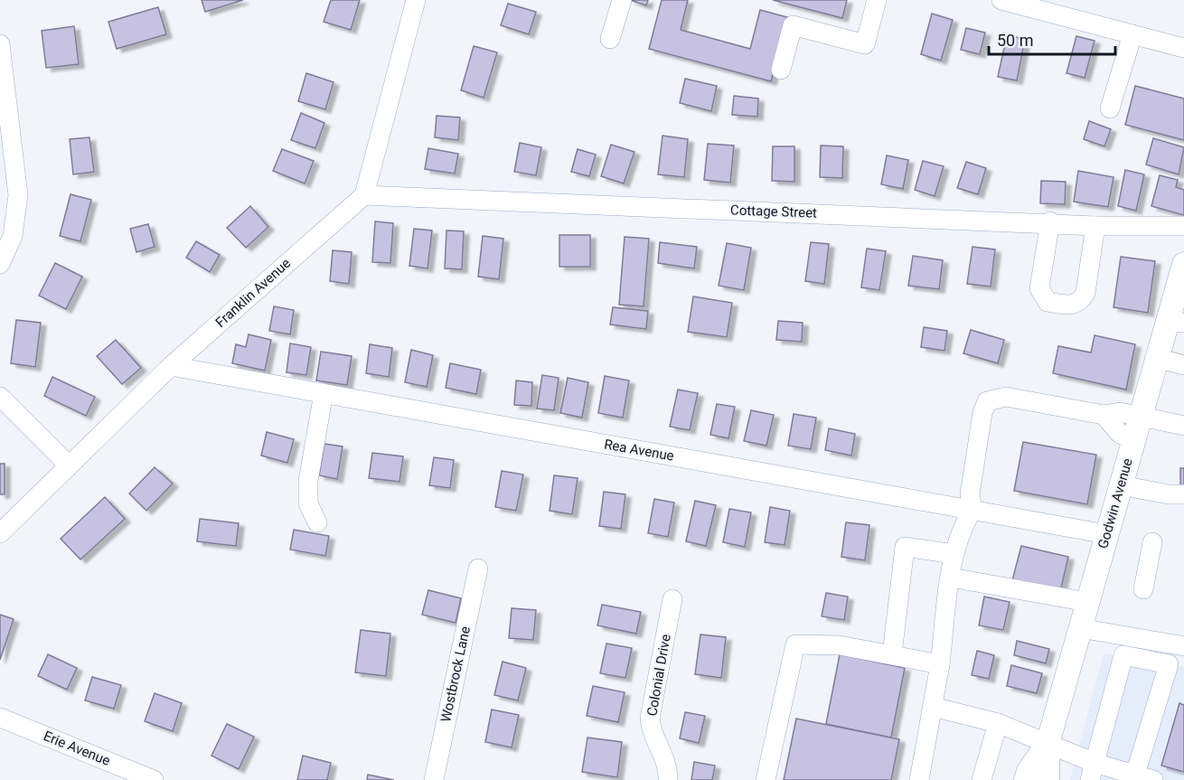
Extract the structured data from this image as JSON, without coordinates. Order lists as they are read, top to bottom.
{
  "streets": {
    "main road": ["Godwin Avenue"],
    "street": [
      "Cottage Street",
      "Franklin Avenue",
      "Rea Avenue",
      "Wostbrock Lane",
      "Colonial Drive",
      "Erie Avenue"
    ]
  },
  "crossings": [
    ["Cottage Street", "Franklin Avenue"],
    ["Franklin Avenue", "Rea Avenue"],
    ["Rea Avenue", "Godwin Avenue"]
  ],
  "scale_bar": "50 m"
}
